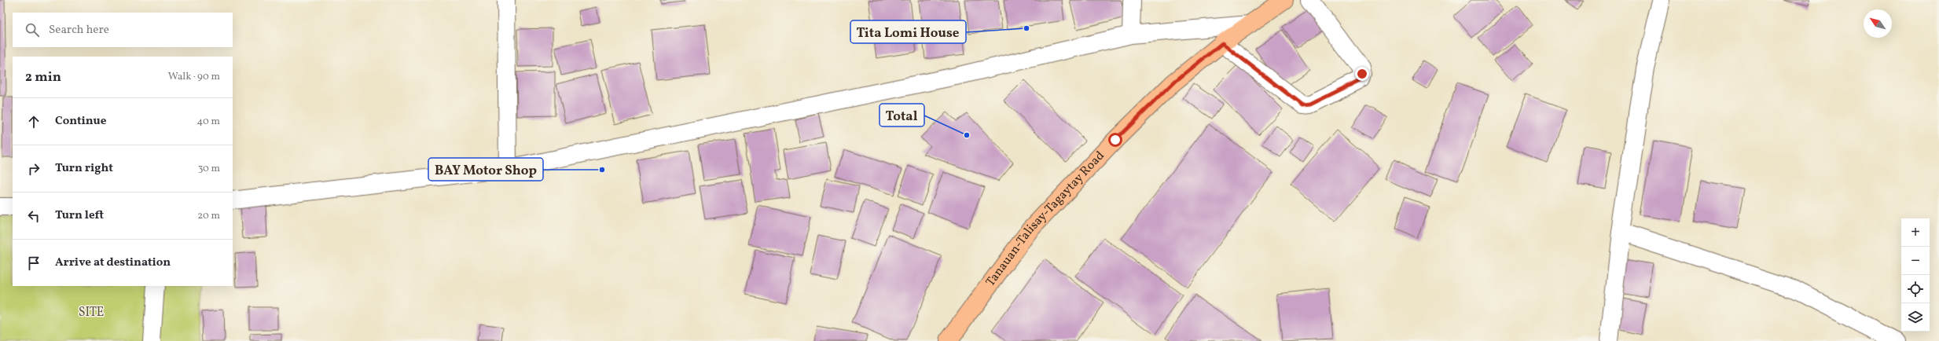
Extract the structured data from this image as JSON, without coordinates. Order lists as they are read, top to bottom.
{
  "streets": {
    "main road": ["Tanauan-Talisay-Tagaytay Road"]
  },
  "parks": ["SITE"],
  "places": ["Tita Lomi House", "Total", "BAY Motor Shop"],
  "north": "top left",
  "page": {
    "search": "Search here",
    "heading": ["2 min", "Walk · 90 m"],
    "list": [
      ["Continue", "40 m"],
      ["Turn right", "30 m"],
      ["Turn left", "20 m"],
      "Arrive at destination"
    ],
    "map_buttons": ["+", "−"]
  }
}
